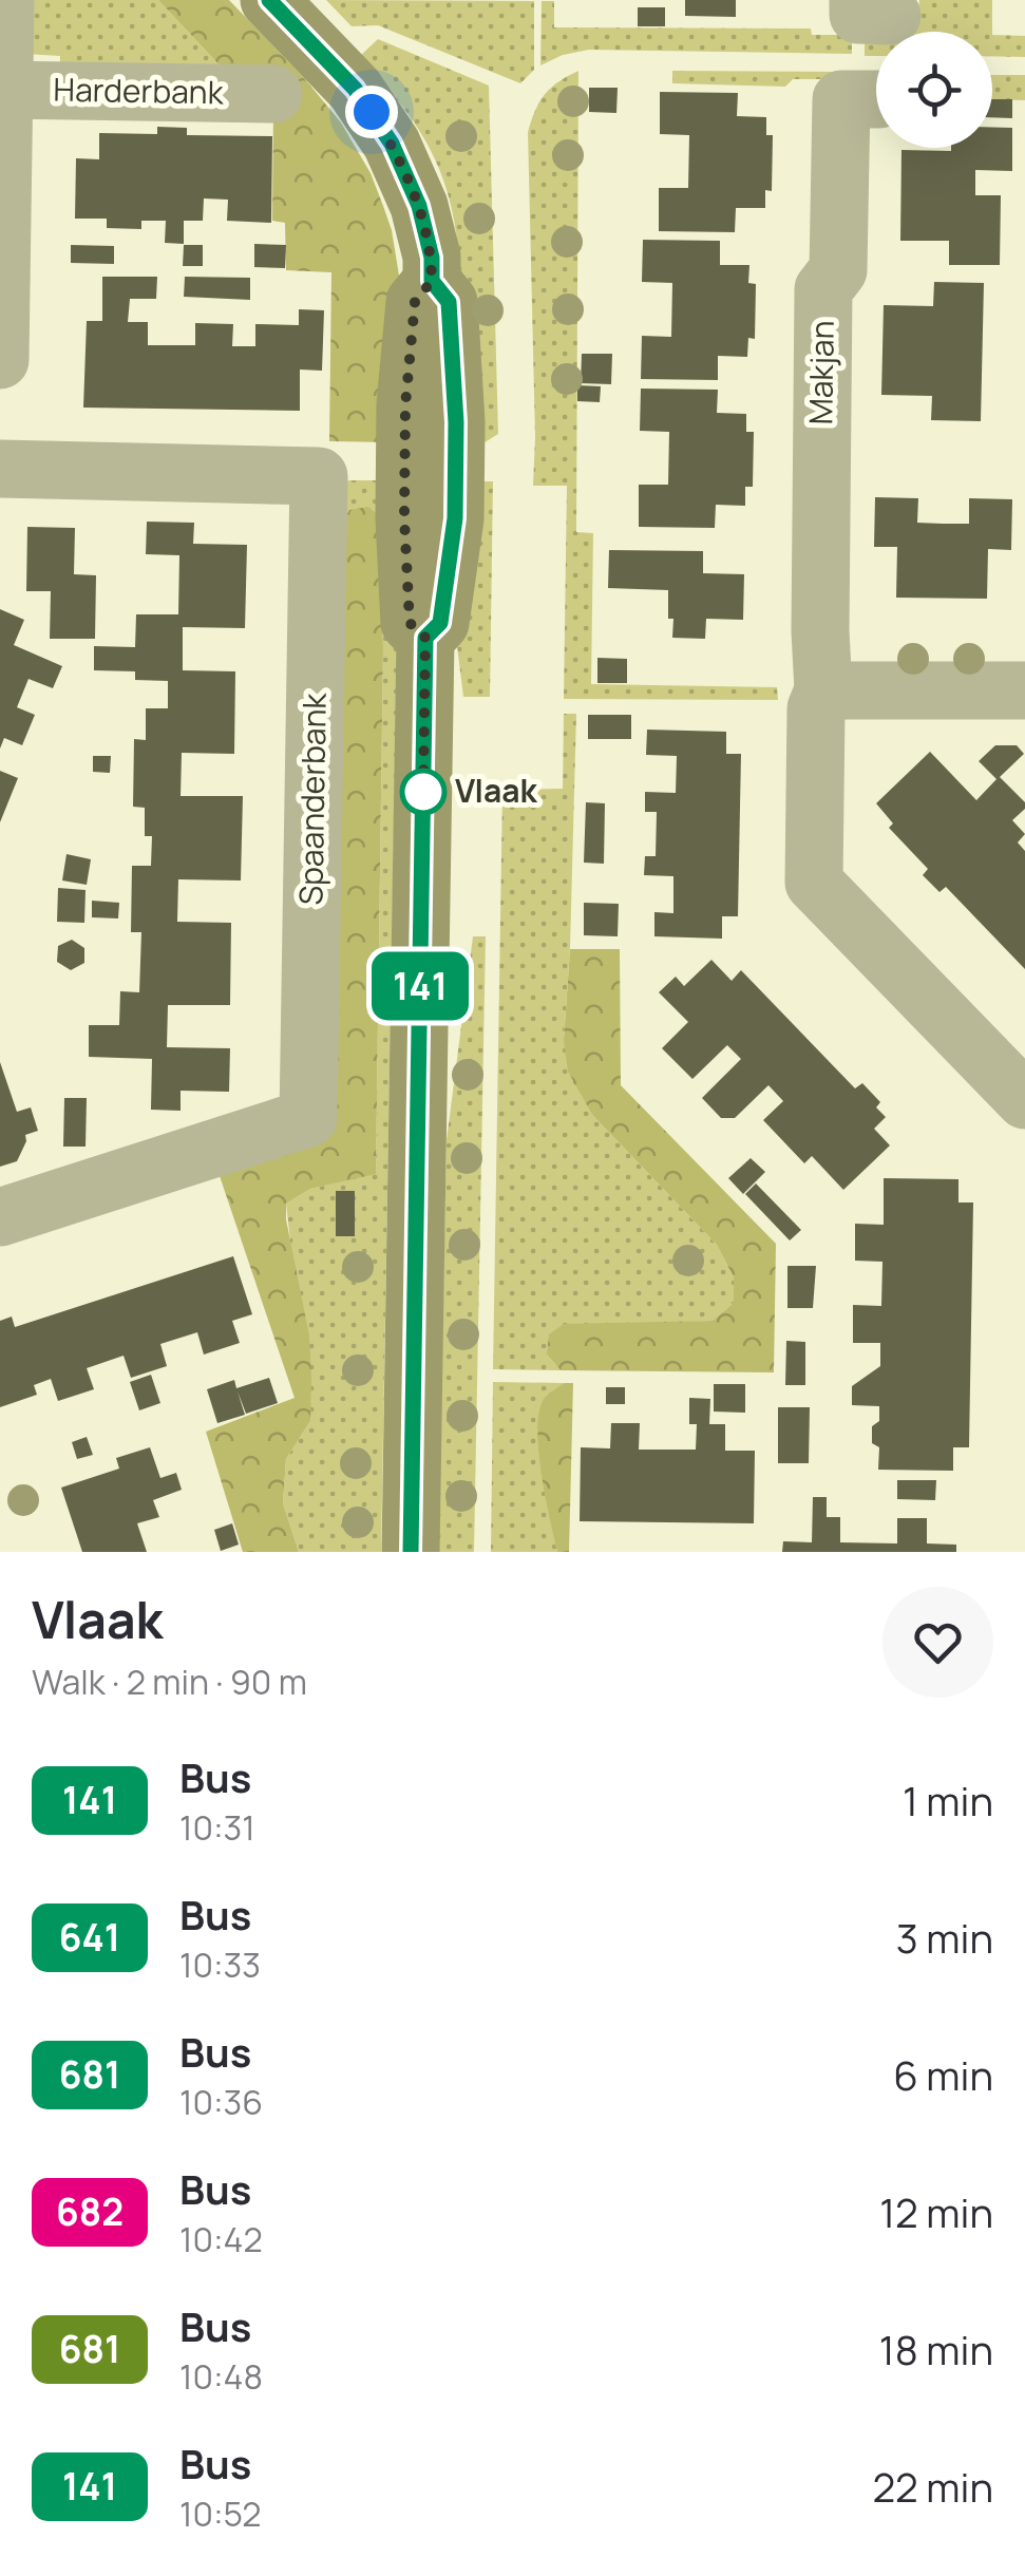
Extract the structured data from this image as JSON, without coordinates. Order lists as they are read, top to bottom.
{
  "streets": {
    "street": ["Harderbank", "Makjan", "Spaanderbank"]
  },
  "places": ["Vlaak"],
  "lines": ["bus line 141"],
  "page": {
    "on_map": "141",
    "heading": ["Vlaak", "Walk · 2 min · 90 m"],
    "list": [
      {
        "mark": "141",
        "name": "Bus",
        "note": "10:31",
        "value": "1 min"
      },
      {
        "mark": "641",
        "name": "Bus",
        "note": "10:33",
        "value": "3 min"
      },
      {
        "mark": "681",
        "name": "Bus",
        "note": "10:36",
        "value": "6 min"
      },
      {
        "mark": "682",
        "name": "Bus",
        "note": "10:42",
        "value": "12 min"
      },
      {
        "mark": "681",
        "name": "Bus",
        "note": "10:48",
        "value": "18 min"
      },
      {
        "mark": "141",
        "name": "Bus",
        "note": "10:52",
        "value": "22 min"
      }
    ]
  }
}
